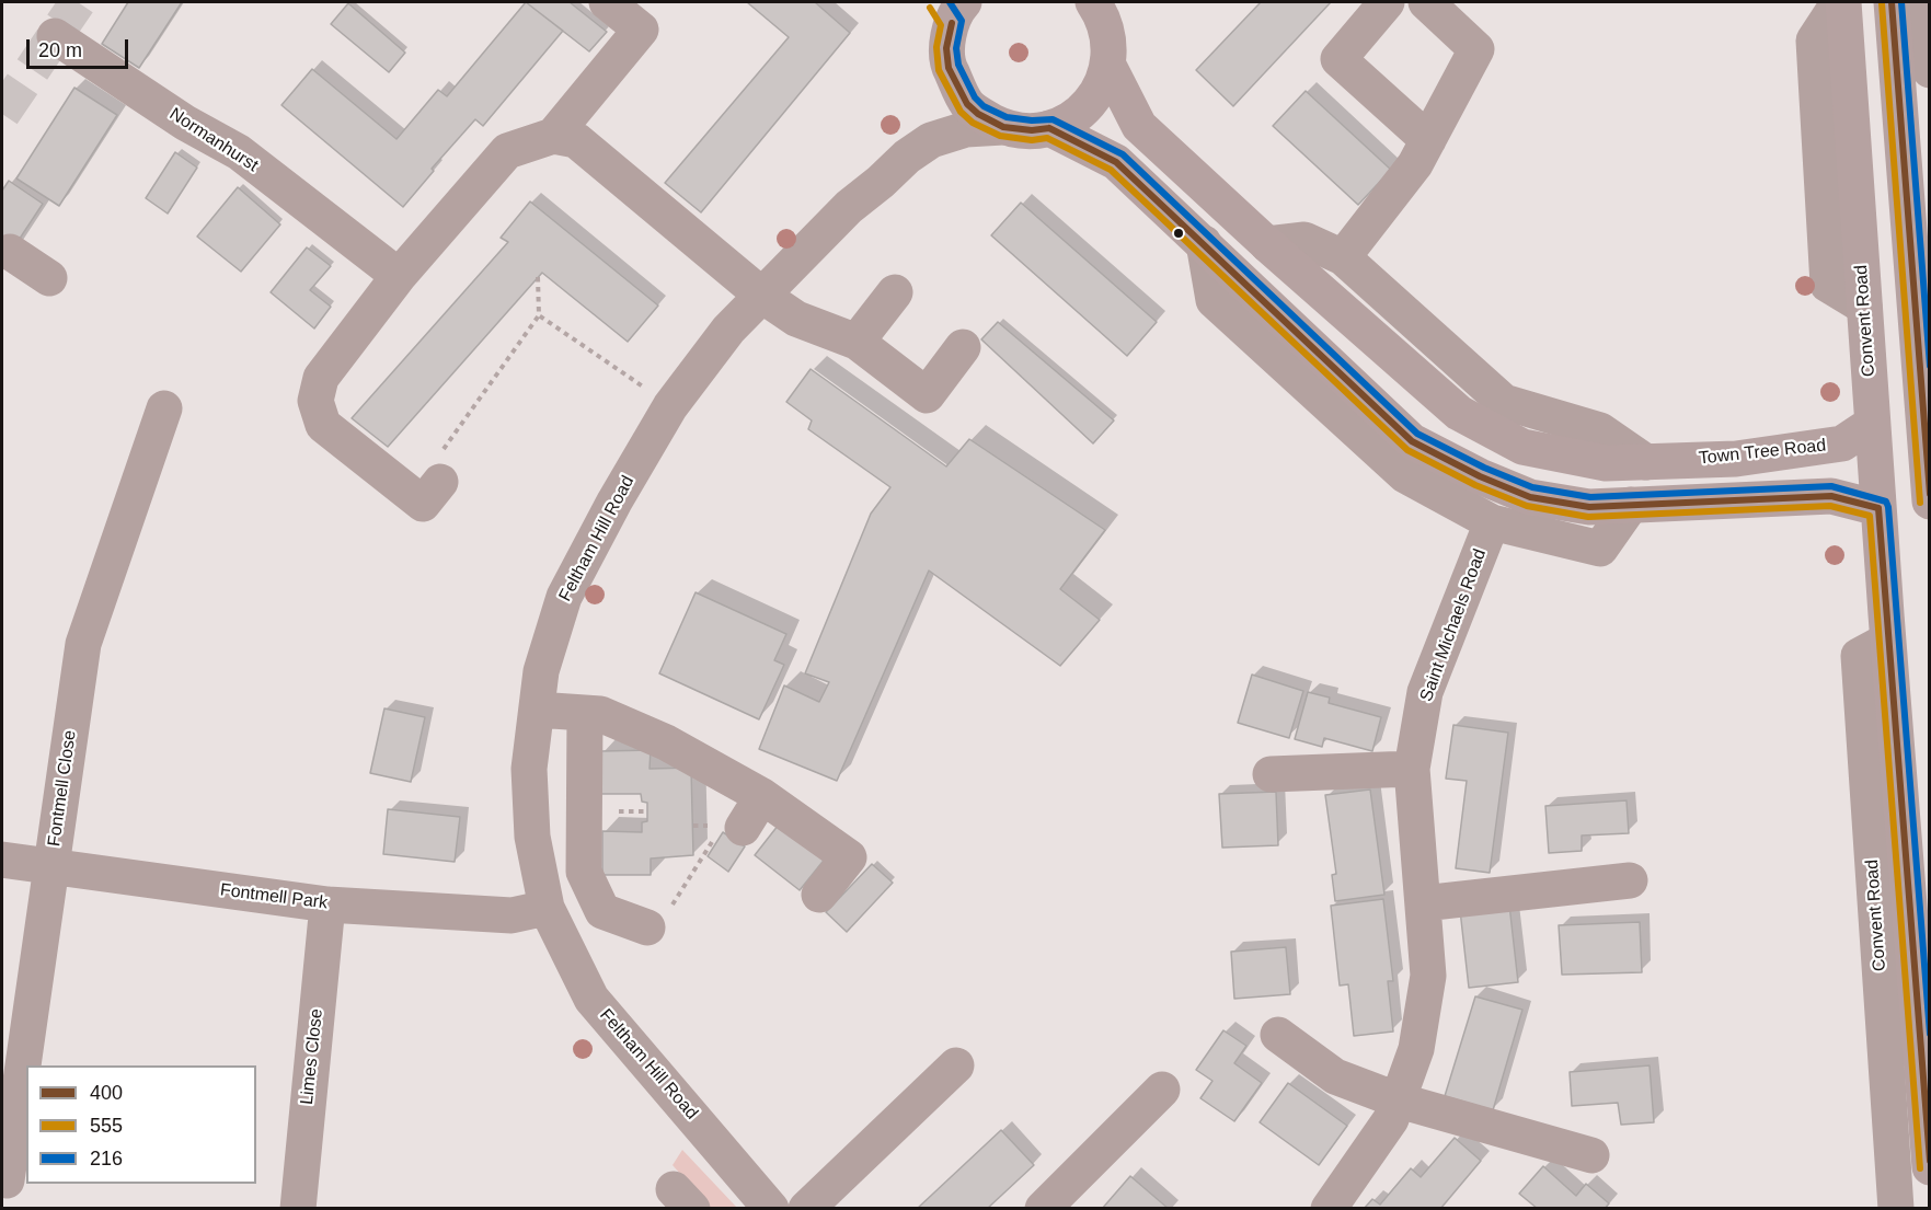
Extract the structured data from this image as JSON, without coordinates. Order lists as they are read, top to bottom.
{
  "streets": {
    "main road": ["Convent Road", "Town Tree Road"],
    "street": [
      "Normanhurst",
      "Feltham Hill Road",
      "Saint Michaels Road",
      "Fontmell Close",
      "Fontmell Park",
      "Limes Close"
    ]
  },
  "crossings": [
    ["Convent Road", "Town Tree Road"],
    ["Feltham Hill Road", "Fontmell Park"],
    ["Fontmell Close", "Fontmell Park"],
    ["Fontmell Park", "Limes Close"]
  ],
  "lines": ["transit line 400", "transit line 216", "transit line 555"],
  "legend": ["400", "555", "216"],
  "scale_bar": "20 m"
}
